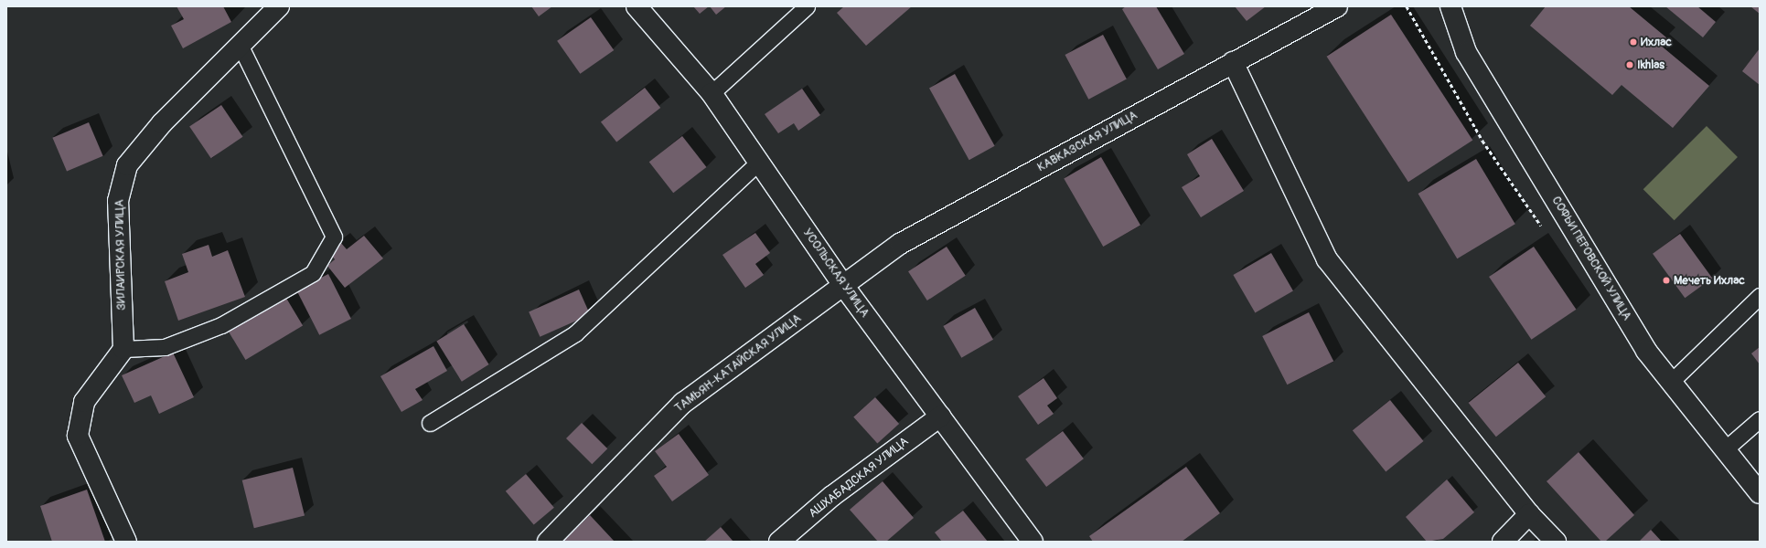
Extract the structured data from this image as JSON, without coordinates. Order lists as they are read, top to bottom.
{
  "streets": {
    "street": [
      "КАВКАЗСКАЯ УЛИЦА",
      "ЗИЛАИРСКАЯ УЛИЦА",
      "СОФЬИ ПЕРОВСКОЙ УЛИЦА",
      "УСОЛЬСКАЯ УЛИЦА",
      "ТАМЬЯН-КАТАЙСКАЯ УЛИЦА",
      "АШХАБАДСКАЯ УЛИЦА"
    ]
  },
  "crossings": [
    ["КАВКАЗСКАЯ УЛИЦА", "УСОЛЬСКАЯ УЛИЦА"],
    ["КАВКАЗСКАЯ УЛИЦА", "ТАМЬЯН-КАТАЙСКАЯ УЛИЦА"],
    ["УСОЛЬСКАЯ УЛИЦА", "ТАМЬЯН-КАТАЙСКАЯ УЛИЦА"],
    ["УСОЛЬСКАЯ УЛИЦА", "АШХАБАДСКАЯ УЛИЦА"]
  ],
  "places": ["Ихлас", "Ikhlas", "Мечеть Ихлас"]
}
